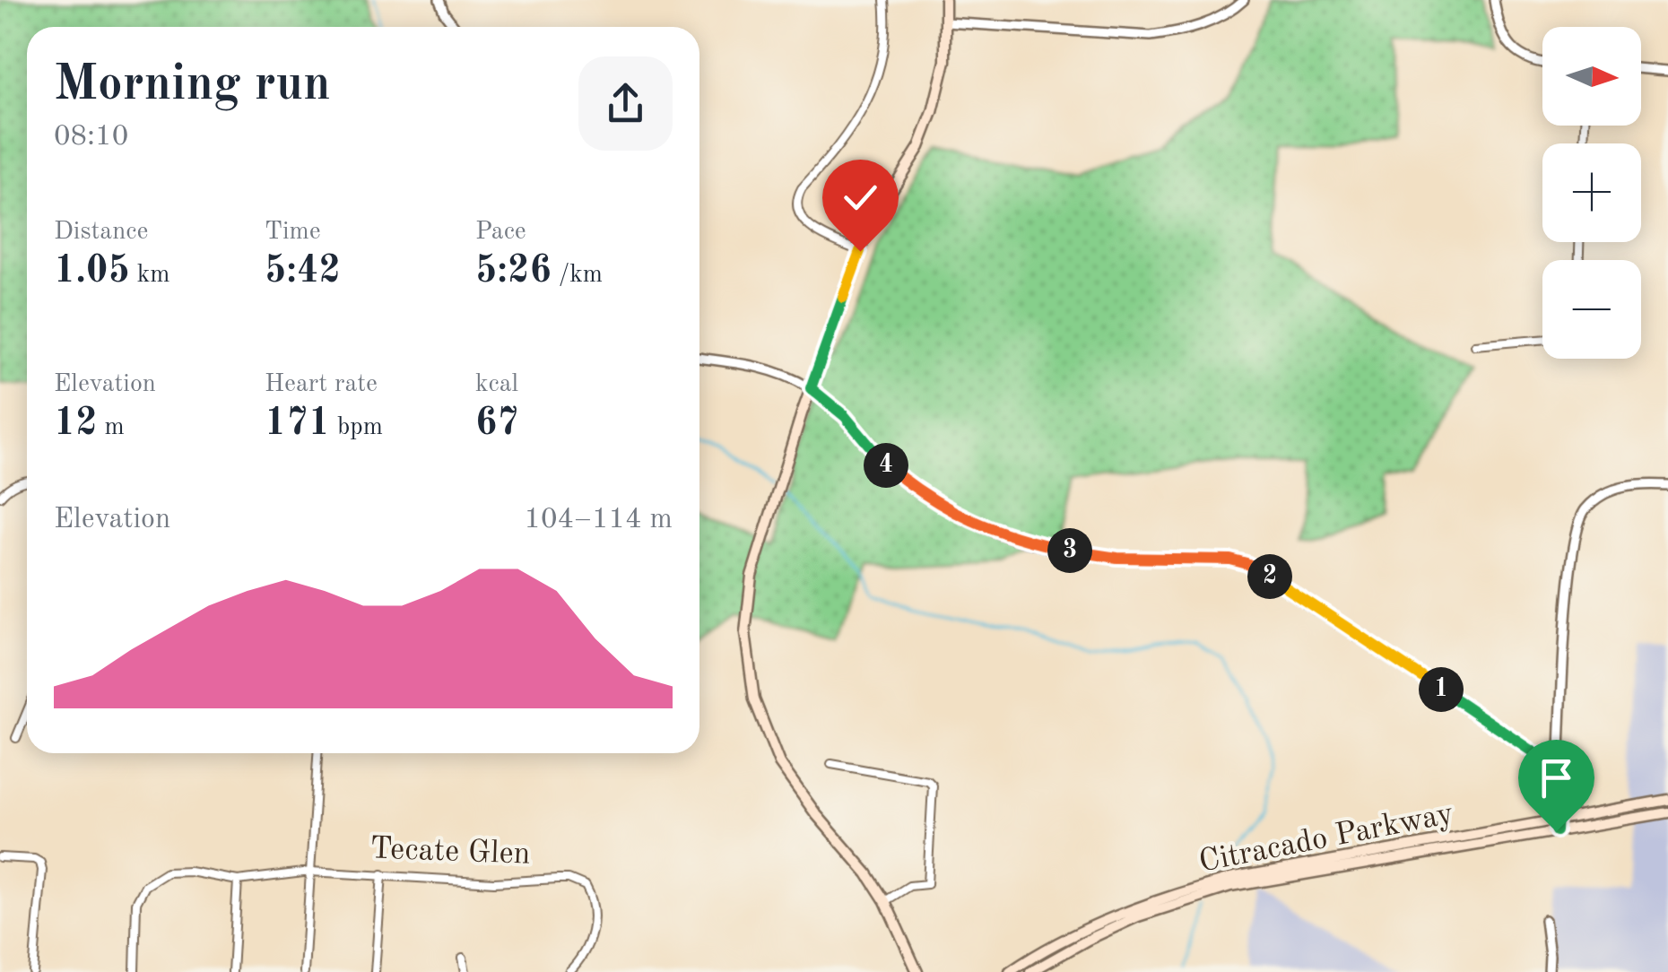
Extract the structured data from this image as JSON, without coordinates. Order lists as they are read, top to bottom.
{
  "streets": {
    "main road": ["Citracado Parkway"],
    "street": ["Tecate Glen"]
  },
  "north": "right",
  "page": {
    "map_buttons": ["+", "−"],
    "heading": ["Morning run", "08:10"],
    "stats": [
      ["Distance", "1.05 km"],
      ["Time", "5:42"],
      ["Pace", "5:26 /km"],
      ["Elevation", "12 m"],
      ["Heart rate", "171 bpm"],
      ["kcal", "67"]
    ],
    "pins": [
      "4",
      "3",
      "2",
      "1"
    ],
    "chart": ["Elevation", "104–114 m"]
  }
}
